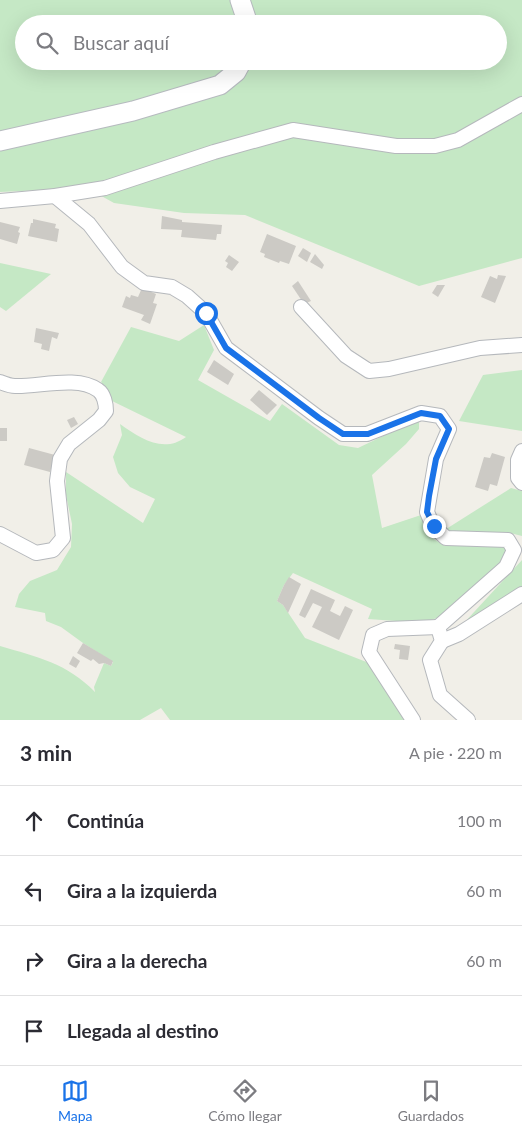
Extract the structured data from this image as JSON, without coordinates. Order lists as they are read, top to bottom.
{
  "page": {
    "search": "Buscar aquí",
    "heading": ["3 min", "A pie · 220 m"],
    "list": [
      ["Continúa", "100 m"],
      ["Gira a la izquierda", "60 m"],
      ["Gira a la derecha", "60 m"],
      "Llegada al destino"
    ],
    "nav": ["Mapa", "Cómo llegar", "Guardados"]
  }
}
